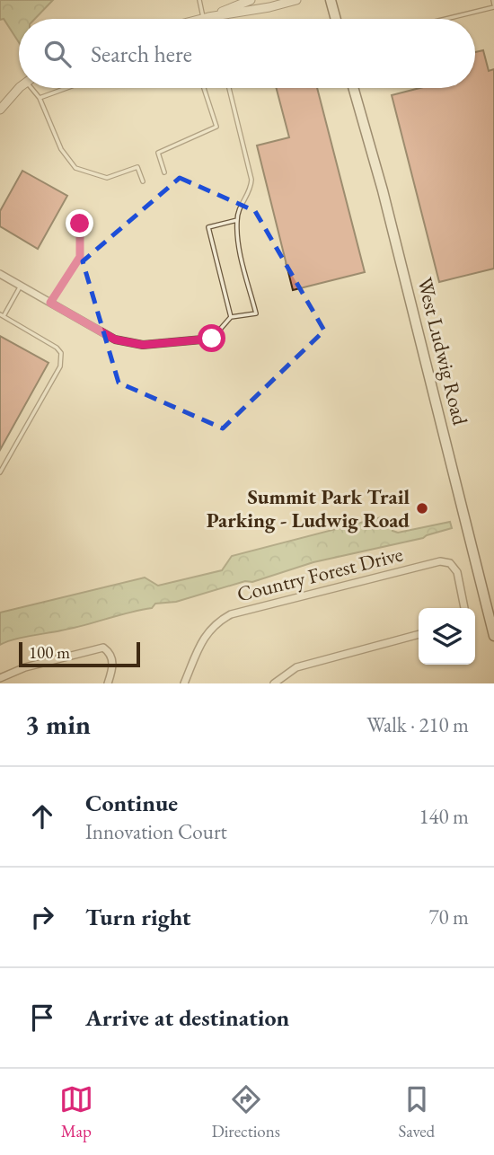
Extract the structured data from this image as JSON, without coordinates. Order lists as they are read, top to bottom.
{
  "streets": {
    "main road": ["West Ludwig Road"],
    "street": ["Country Forest Drive"]
  },
  "places": ["Summit Park Trail Parking - Ludwig Road"],
  "scale_bar": "100 m",
  "page": {
    "search": "Search here",
    "scale": "100 m",
    "heading": ["3 min", "Walk · 210 m"],
    "list": [
      ["Continue", "Innovation Court", "140 m"],
      ["Turn right", "70 m"],
      "Arrive at destination"
    ],
    "nav": ["Map", "Directions", "Saved"]
  }
}
